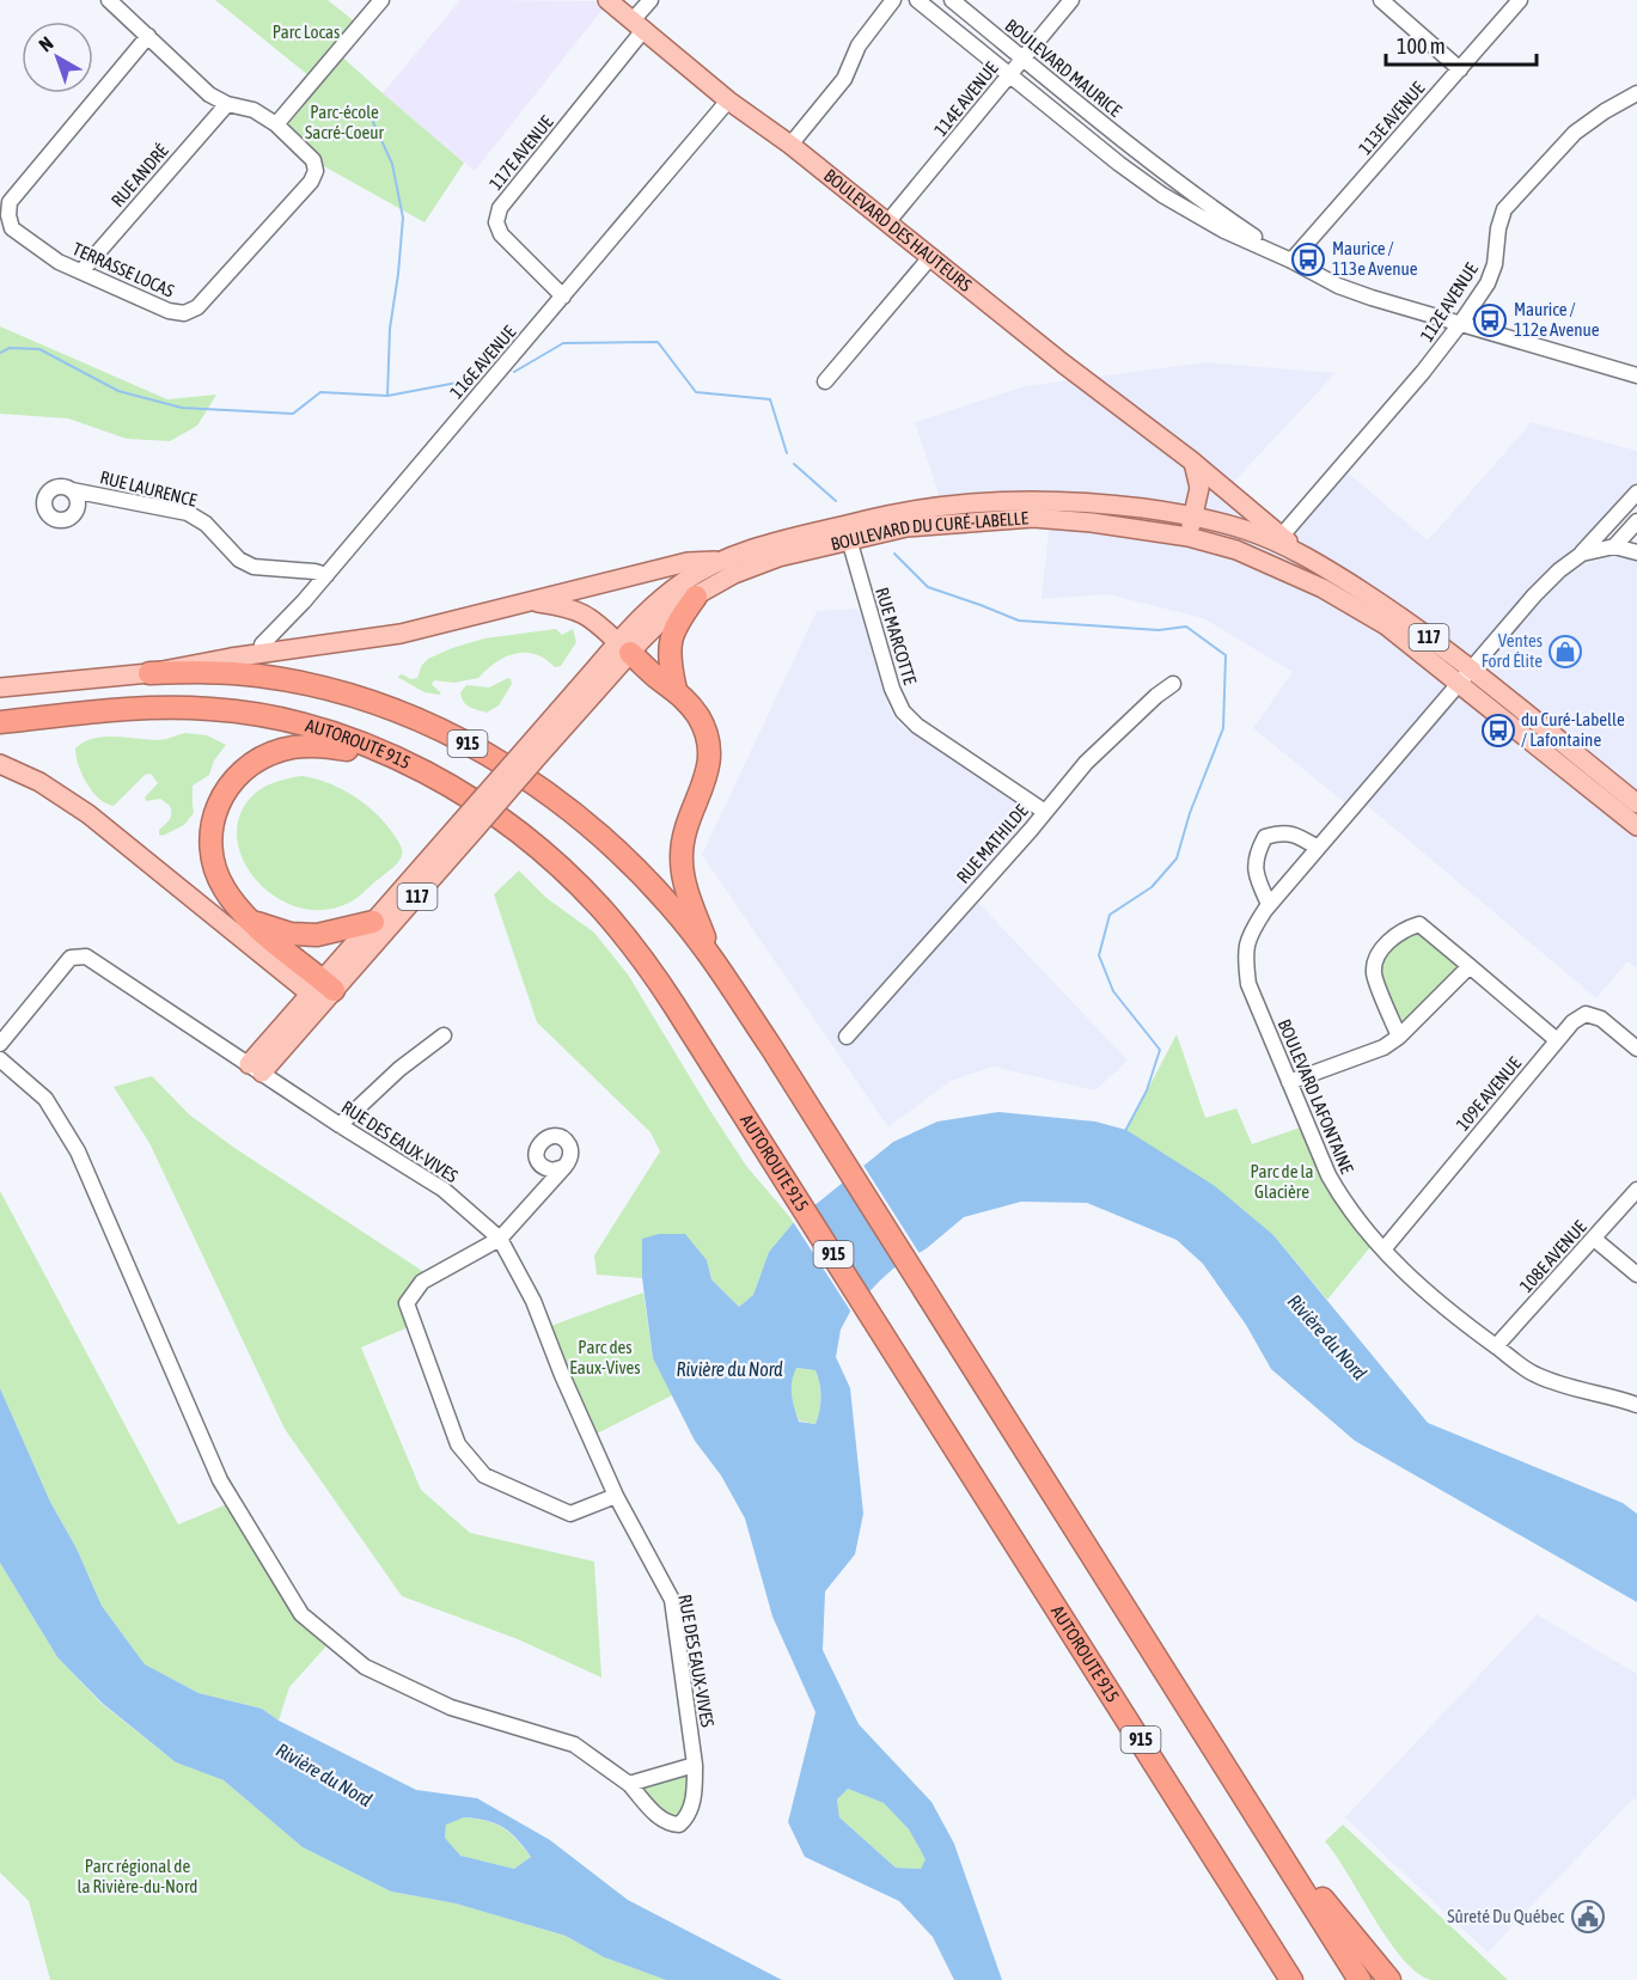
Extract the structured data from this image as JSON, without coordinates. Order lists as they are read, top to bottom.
{
  "streets": {
    "highway": ["915", "AUTOROUTE 915"],
    "main road": ["BOULEVARD DES HAUTEURS", "BOULEVARD DU CURÉ-LABELLE", "117"],
    "street": [
      "BOULEVARD MAURICE",
      "114E AVENUE",
      "113E AVENUE",
      "117E AVENUE",
      "RUE ANDRÉ",
      "TERRASSE LOCAS",
      "112E AVENUE",
      "116E AVENUE",
      "RUE LAURENCE",
      "RUE MARCOTTE",
      "RUE MATHILDE",
      "109E AVENUE",
      "BOULEVARD LAFONTAINE",
      "RUE DES EAUX-VIVES",
      "108E AVENUE"
    ]
  },
  "crossings": [
    ["BOULEVARD MAURICE", "114E AVENUE"],
    ["BOULEVARD MAURICE", "113E AVENUE"],
    ["BOULEVARD MAURICE", "112E AVENUE"],
    ["114E AVENUE", "BOULEVARD DES HAUTEURS"],
    ["117E AVENUE", "BOULEVARD DES HAUTEURS"],
    ["117E AVENUE", "116E AVENUE"],
    ["RUE ANDRÉ", "TERRASSE LOCAS"],
    ["BOULEVARD DES HAUTEURS", "112E AVENUE"],
    ["BOULEVARD DES HAUTEURS", "116E AVENUE"],
    ["BOULEVARD DES HAUTEURS", "BOULEVARD DU CURÉ-LABELLE"],
    ["116E AVENUE", "RUE LAURENCE"],
    ["BOULEVARD DU CURÉ-LABELLE", "RUE MARCOTTE"],
    ["BOULEVARD DU CURÉ-LABELLE", "117"],
    ["BOULEVARD DU CURÉ-LABELLE", "BOULEVARD LAFONTAINE"],
    ["RUE MARCOTTE", "RUE MATHILDE"],
    ["117", "RUE DES EAUX-VIVES"],
    ["109E AVENUE", "BOULEVARD LAFONTAINE"],
    ["BOULEVARD LAFONTAINE", "108E AVENUE"]
  ],
  "water": ["Rivière du Nord"],
  "parks": [
    "Parc Locas",
    "Parc-école Sacré-Coeur",
    "Parc de la Glacière",
    "Parc des Eaux-Vives",
    "Parc régional de la Rivière-du-Nord"
  ],
  "places": {
    "bus stop": ["Maurice / 113e Avenue", "Maurice / 112e Avenue", "du Curé-Labelle / Lafontaine"],
    "shop": ["Ventes Ford Élite"],
    "public building": ["Sûreté Du Québec"]
  },
  "scale_bar": "100 m",
  "north": "top left"
}
